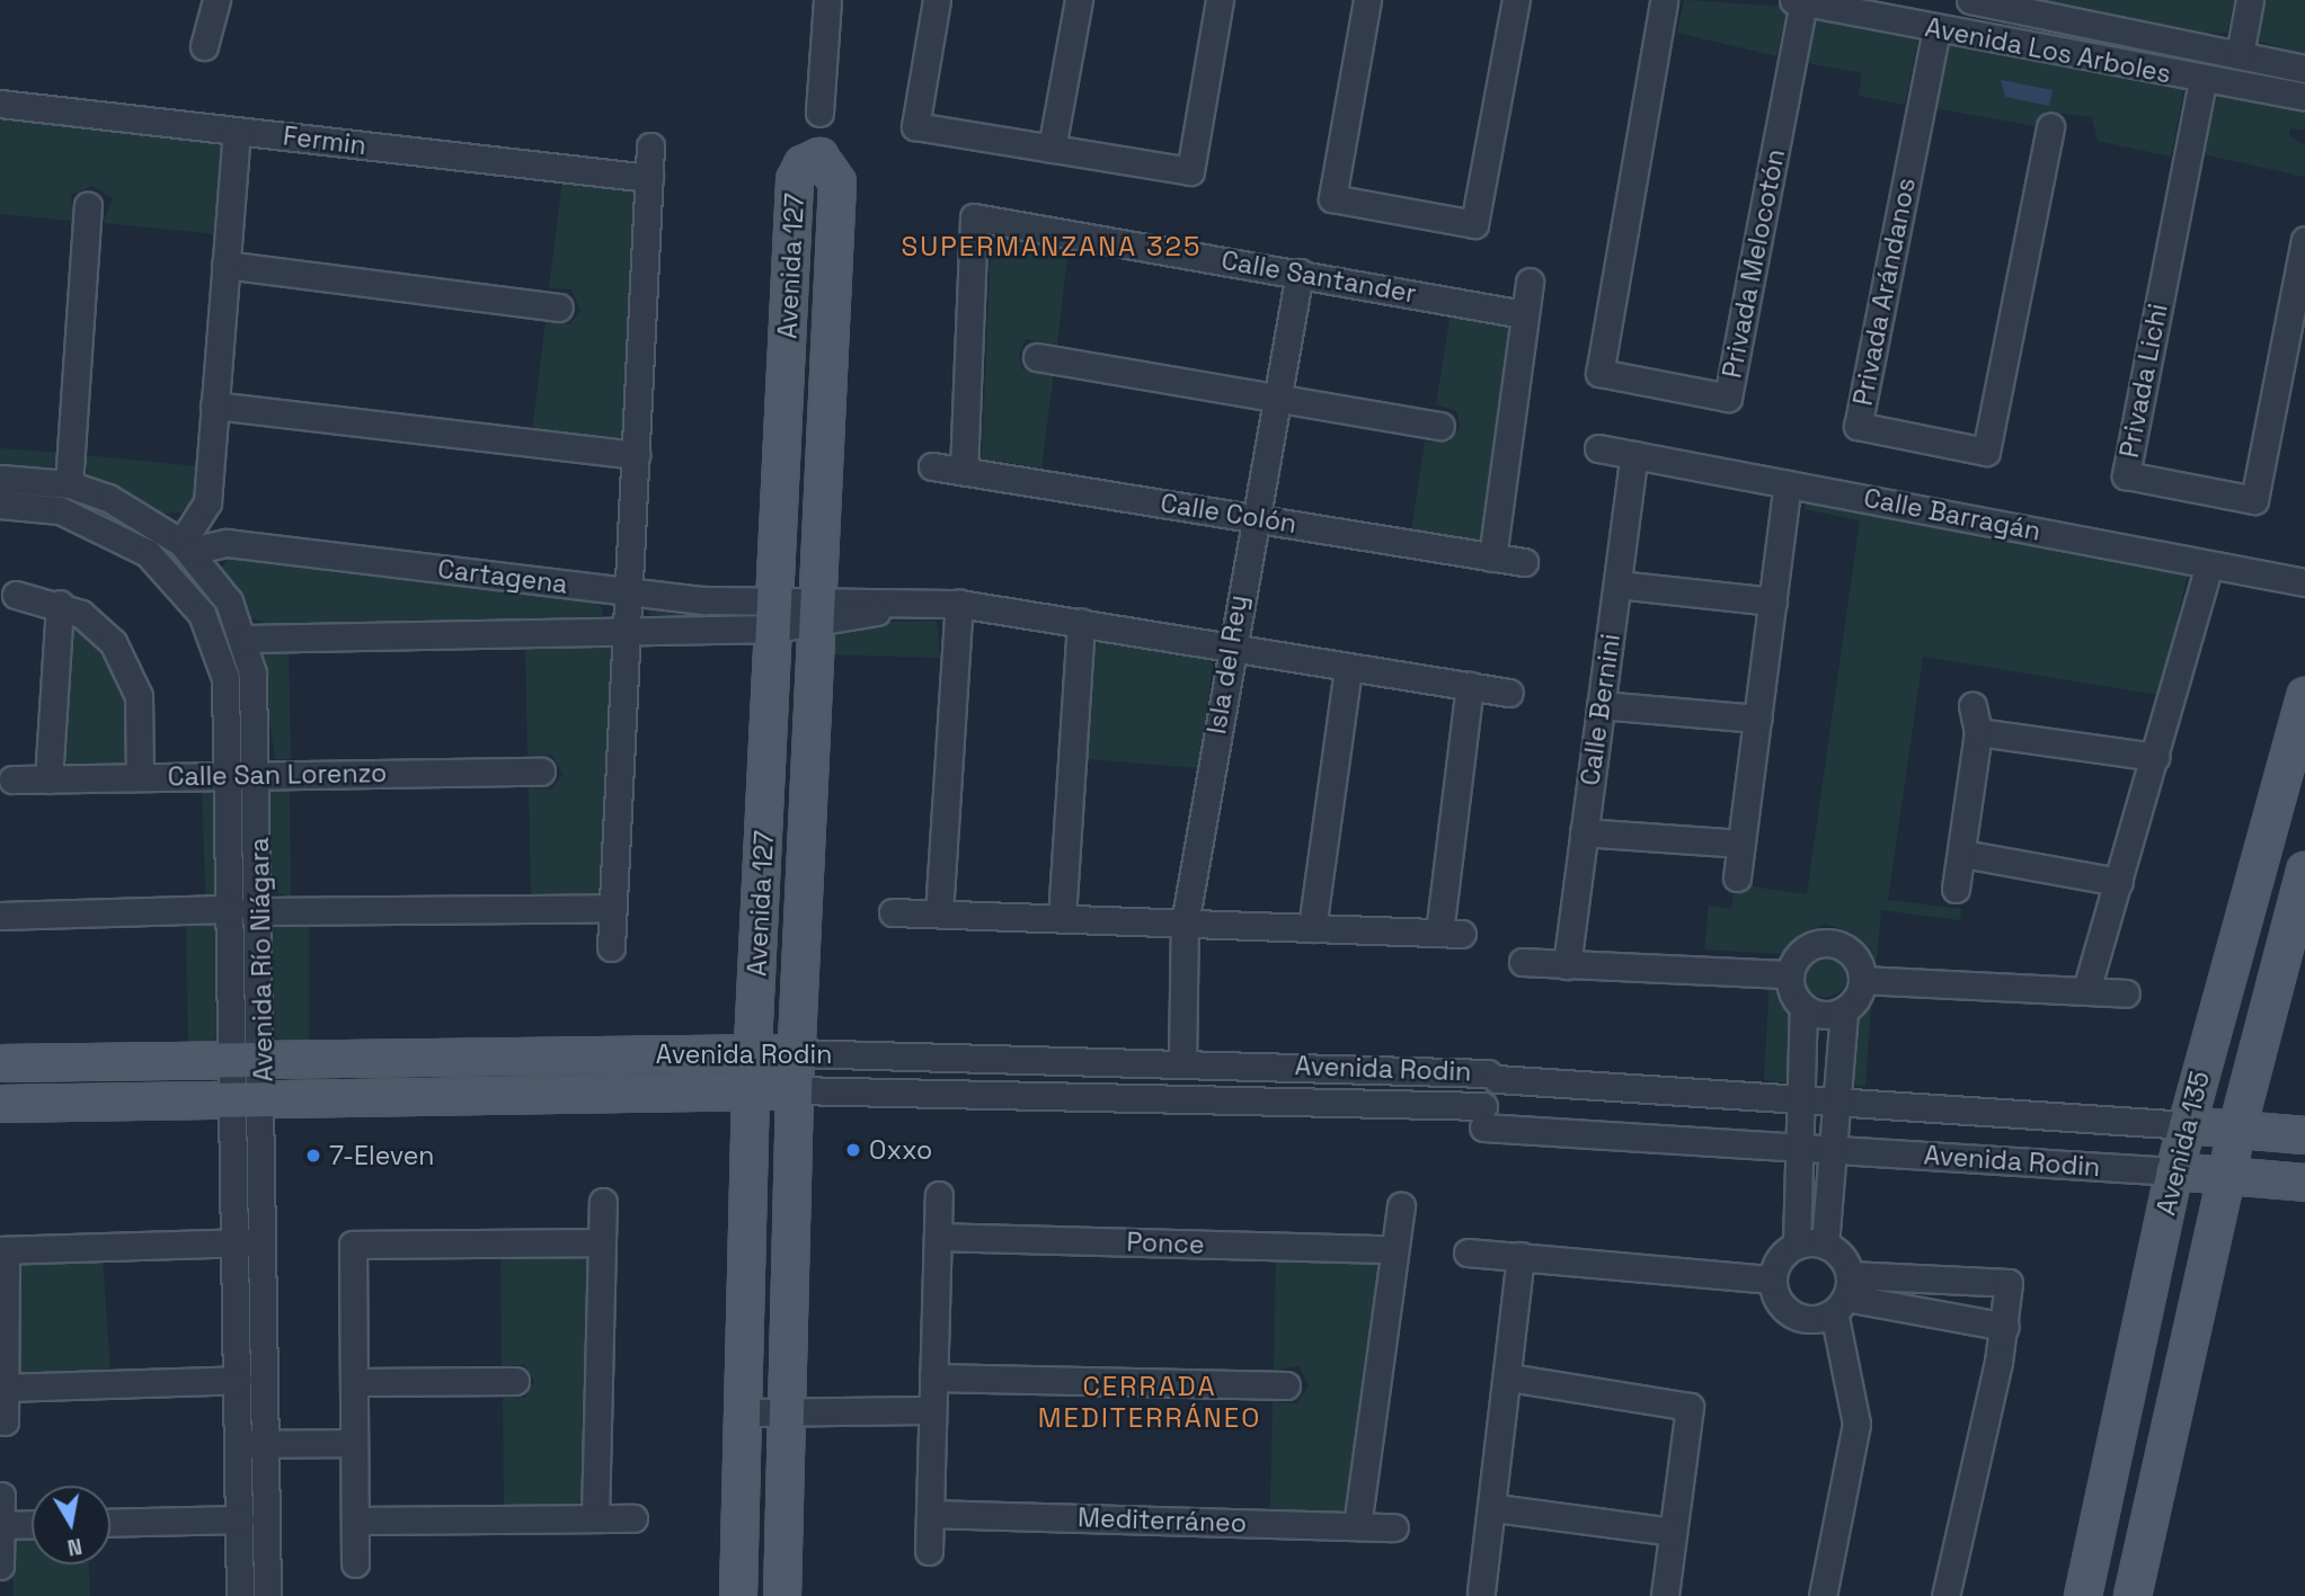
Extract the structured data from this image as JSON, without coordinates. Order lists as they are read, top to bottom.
{
  "streets": {
    "main road": ["Avenida 127", "Avenida Rodin", "Avenida 135"],
    "street": [
      "Avenida Los Arboles",
      "Fermin",
      "Privada Melocotón",
      "Calle Santander",
      "Privada Arándanos",
      "Privada Lichi",
      "Calle Colón",
      "Calle Barragán",
      "Cartagena",
      "Isla del Rey",
      "Calle Bernini",
      "Calle San Lorenzo",
      "Avenida Río Niágara",
      "Ponce",
      "Mediterráneo"
    ]
  },
  "crossings": [
    ["Avenida Los Arboles", "Privada Melocotón"],
    ["Avenida Los Arboles", "Privada Arándanos"],
    ["Avenida Los Arboles", "Privada Lichi"],
    ["Avenida 127", "Cartagena"],
    ["Avenida 127", "Avenida Rodin"],
    ["Calle Santander", "Calle Colón"],
    ["Calle Santander", "Isla del Rey"],
    ["Calle Colón", "Isla del Rey"],
    ["Calle Barragán", "Calle Bernini"],
    ["Cartagena", "Isla del Rey"],
    ["Cartagena", "Avenida Río Niágara"],
    ["Isla del Rey", "Avenida Rodin"],
    ["Calle San Lorenzo", "Avenida Río Niágara"],
    ["Avenida Río Niágara", "Avenida Rodin"],
    ["Avenida Rodin", "Avenida 135"]
  ],
  "districts": ["SUPERMANZANA 325", "CERRADA MEDITERRÁNEO"],
  "places": ["Oxxo", "7-Eleven"],
  "north": "bottom"
}
